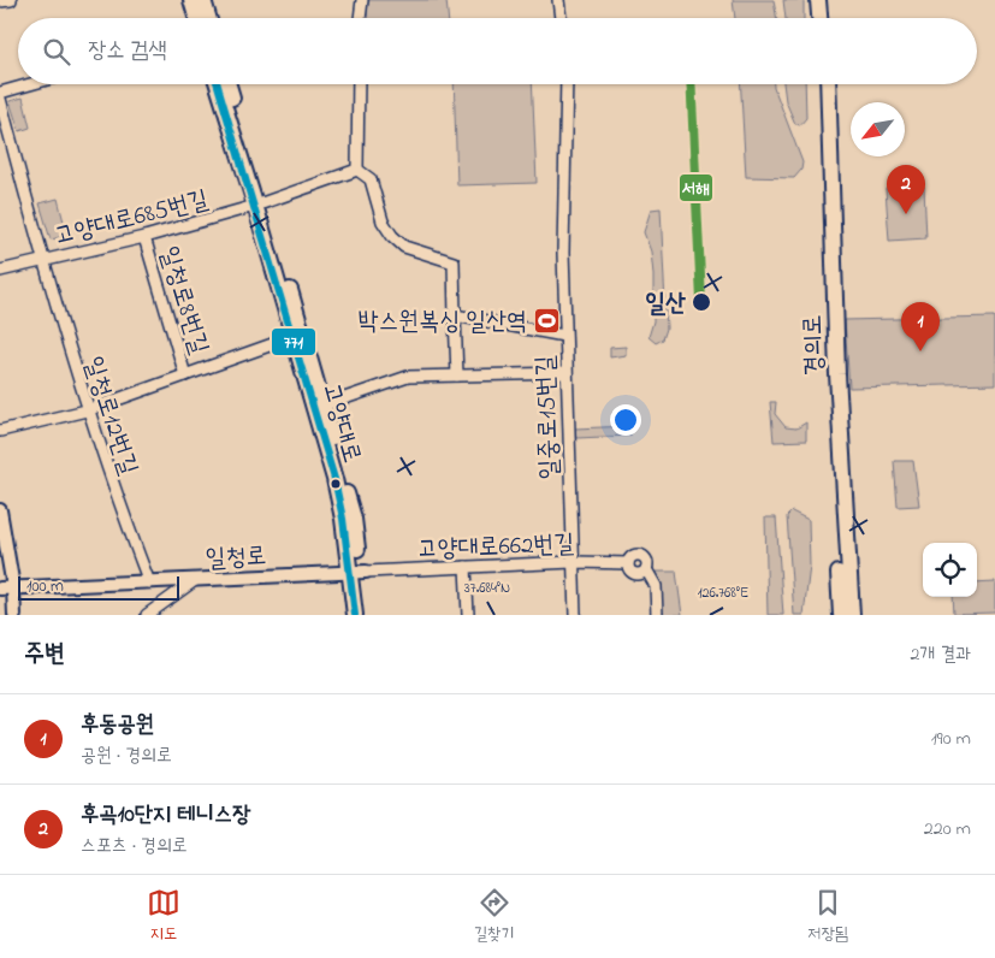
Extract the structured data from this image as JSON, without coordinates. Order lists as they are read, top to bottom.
{
  "streets": {
    "main road": ["경의로", "고양대로"],
    "street": [
      "고양대로685번길",
      "일청로8번길",
      "일청로12번길",
      "일중로15번길",
      "고양대로662번길",
      "일청로"
    ]
  },
  "crossings": [
    ["고양대로685번길", "일청로8번길"],
    ["고양대로685번길", "일청로12번길"],
    ["고양대로685번길", "고양대로"],
    ["일청로12번길", "일청로"],
    ["일중로15번길", "고양대로662번길"],
    ["고양대로", "고양대로662번길"],
    ["고양대로", "일청로"],
    ["고양대로662번길", "일청로"]
  ],
  "places": {
    "other": ["일산"],
    "sports": ["박스원복싱 일산역"]
  },
  "lines": ["transit line 서해", "transit line 771"],
  "scale_bar": "100 m",
  "north": "bottom left",
  "page": {
    "search": "장소 검색",
    "pins": ["2", "1"],
    "scale": "100 m",
    "heading": ["주변", "2개 결과"],
    "list": [
      {
        "mark": "1",
        "name": "후동공원",
        "note": "공원 · 경의로",
        "value": "190 m"
      },
      {
        "mark": "2",
        "name": "후곡10단지 테니스장",
        "note": "스포츠 · 경의로",
        "value": "220 m"
      }
    ],
    "nav": ["지도", "길찾기", "저장됨"]
  },
  "coordinates": ["37.684°N", "126.768°E"]
}
